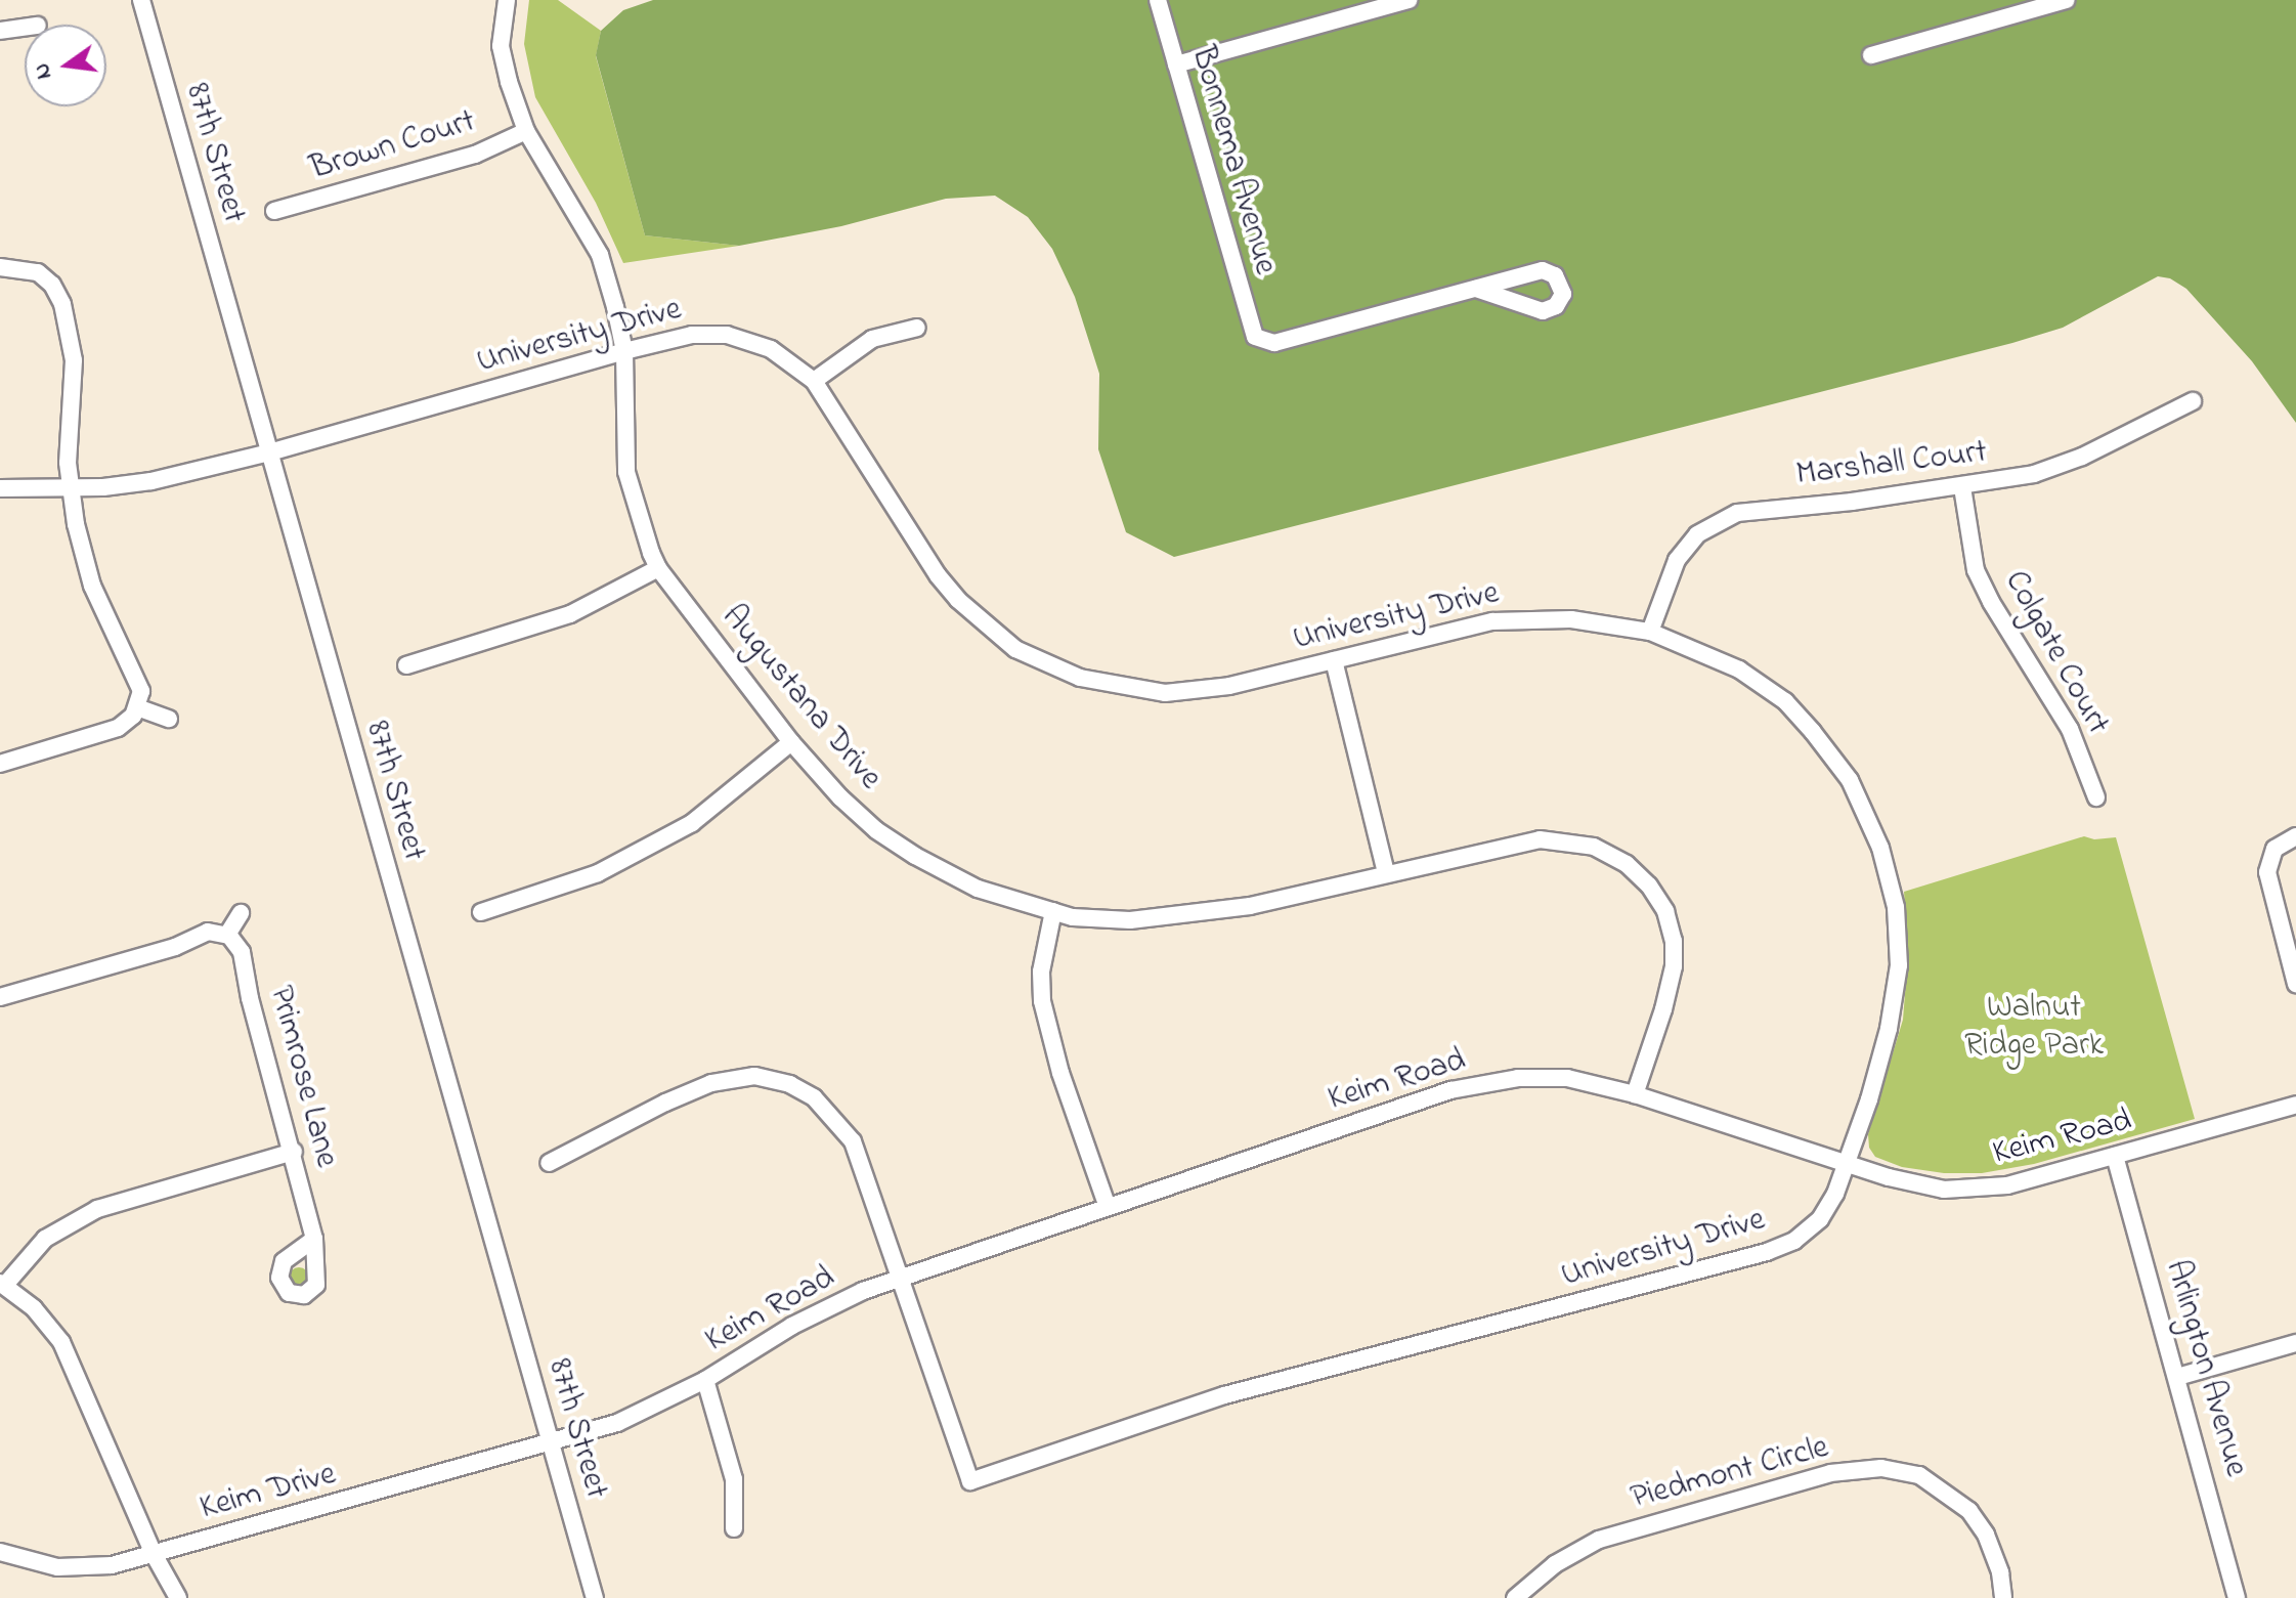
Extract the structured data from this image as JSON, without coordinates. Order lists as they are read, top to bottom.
{
  "streets": {
    "street": [
      "Brown Court",
      "87th Street",
      "Bonnema Avenue",
      "University Drive",
      "Marshall Court",
      "Colgate Court",
      "Augustana Drive",
      "Primrose Lane",
      "Keim Road",
      "Arlington Avenue",
      "Piedmont Circle",
      "Keim Drive"
    ]
  },
  "crossings": [
    ["Brown Court", "Augustana Drive"],
    ["87th Street", "University Drive"],
    ["87th Street", "Keim Road"],
    ["87th Street", "Keim Drive"],
    ["University Drive", "Marshall Court"],
    ["University Drive", "Augustana Drive"],
    ["University Drive", "Keim Road"],
    ["Marshall Court", "Colgate Court"],
    ["Augustana Drive", "Keim Road"],
    ["Keim Road", "Arlington Avenue"],
    ["Keim Road", "Keim Drive"]
  ],
  "parks": ["Walnut Ridge Park"],
  "north": "left"
}
